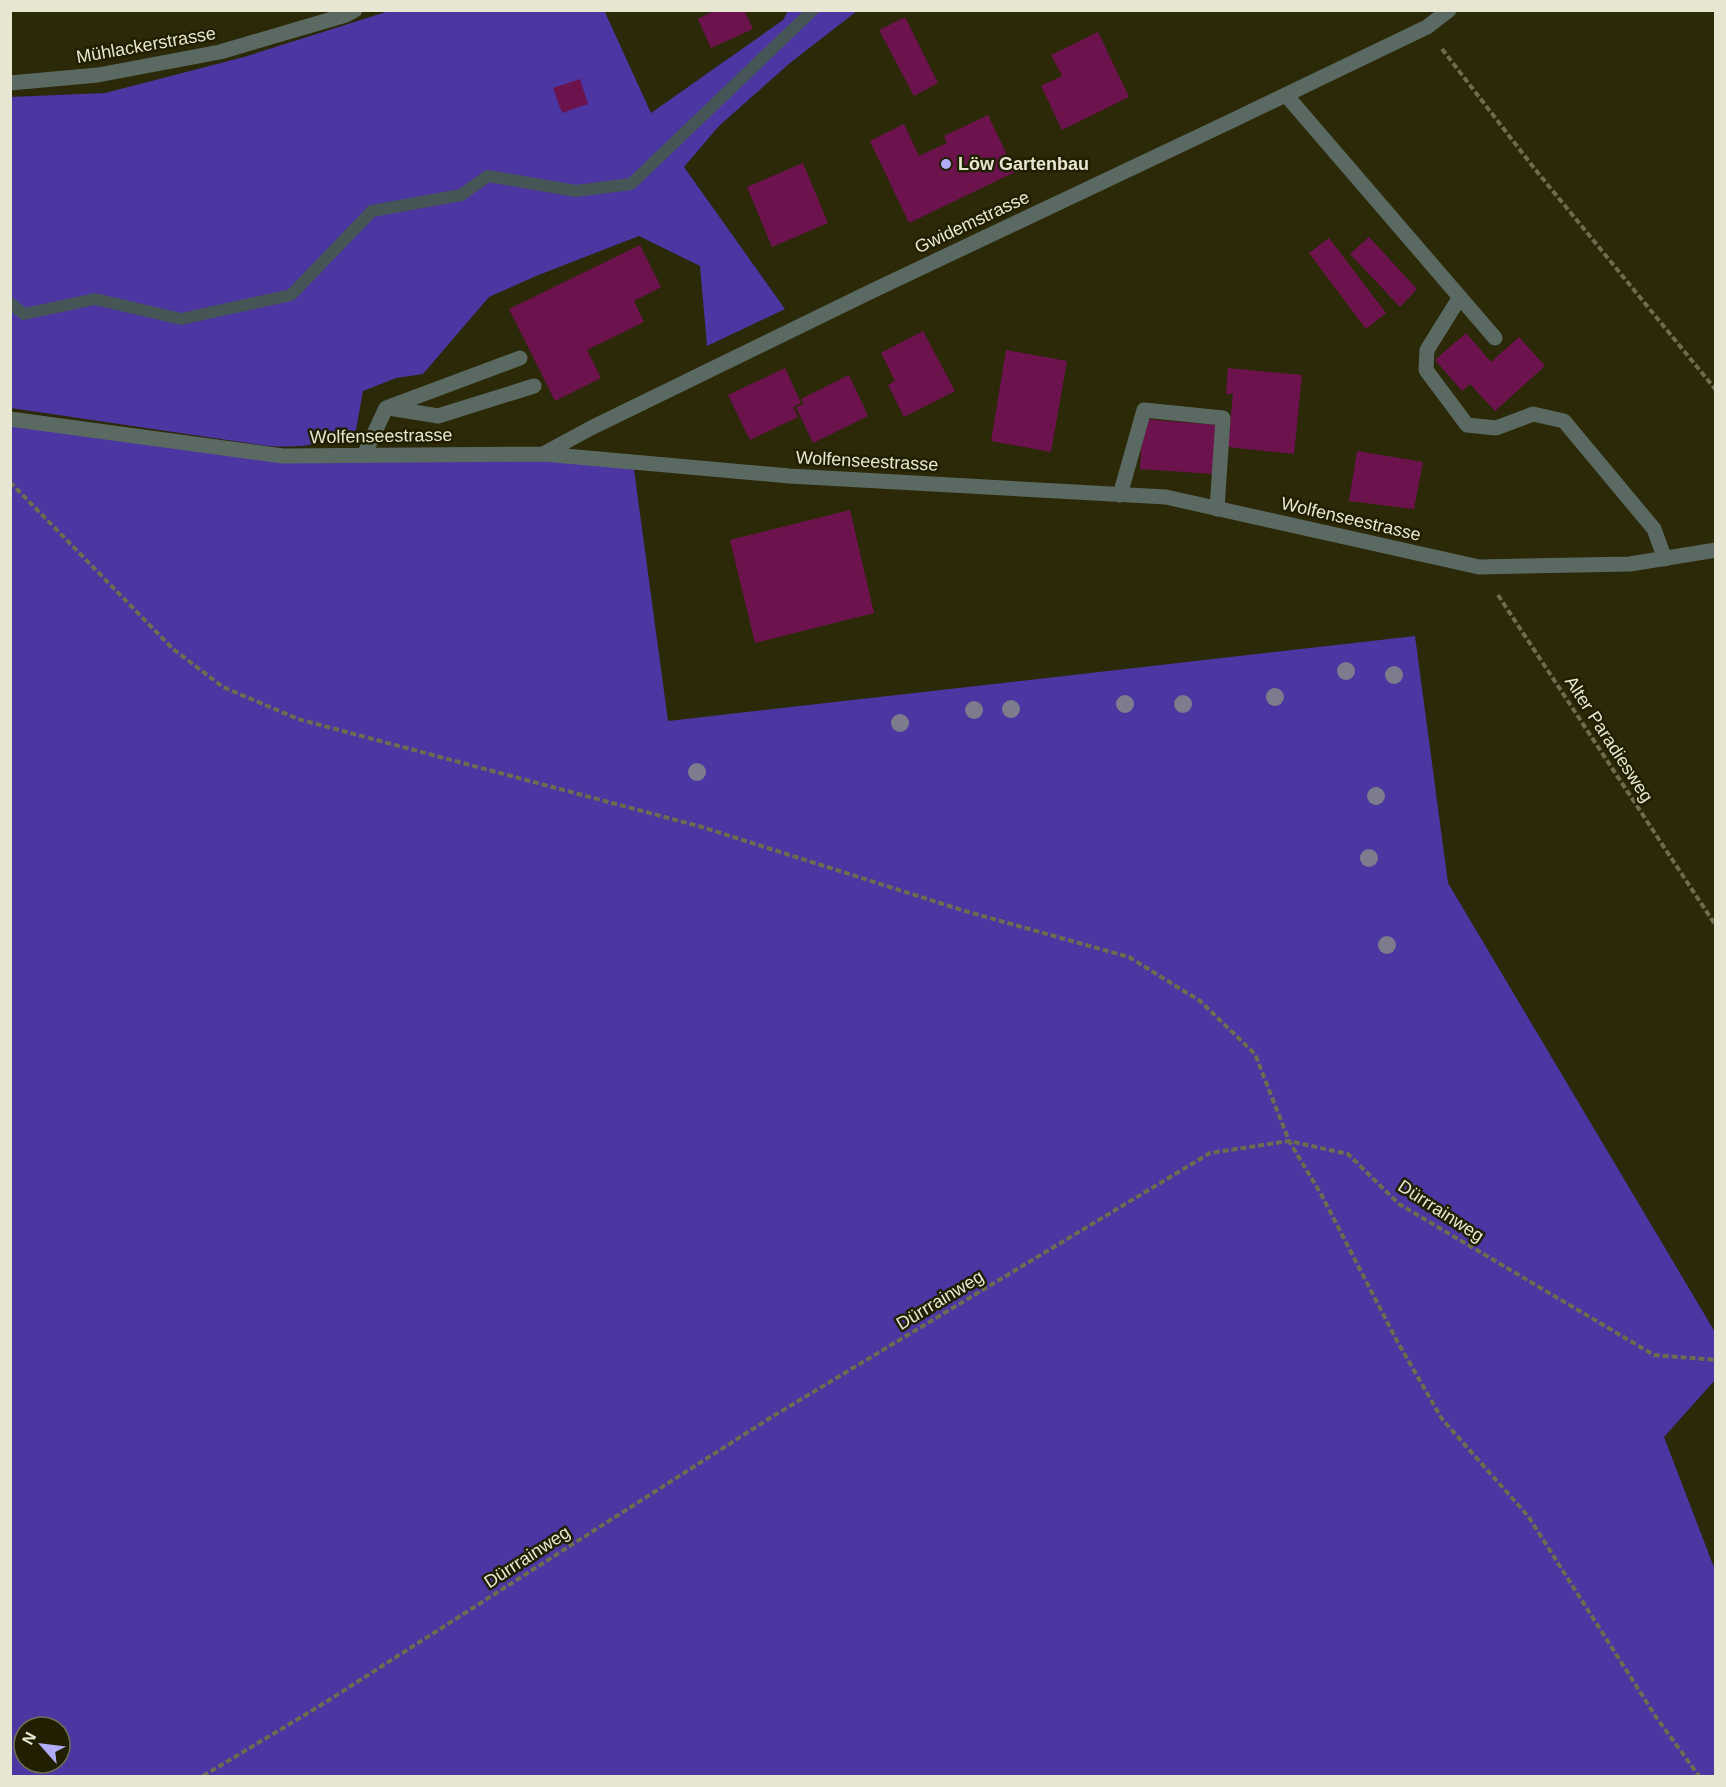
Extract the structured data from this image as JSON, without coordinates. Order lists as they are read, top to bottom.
{
  "streets": {
    "street": ["Mühlackerstrasse", "Gwidemstrasse", "Wolfenseestrasse"],
    "path": ["Alter Paradiesweg", "Dürrrainweg"]
  },
  "crossings": [
    ["Gwidemstrasse", "Wolfenseestrasse"],
    ["Wolfenseestrasse", "Alter Paradiesweg"]
  ],
  "places": ["Löw Gartenbau"],
  "north": "top left"
}
